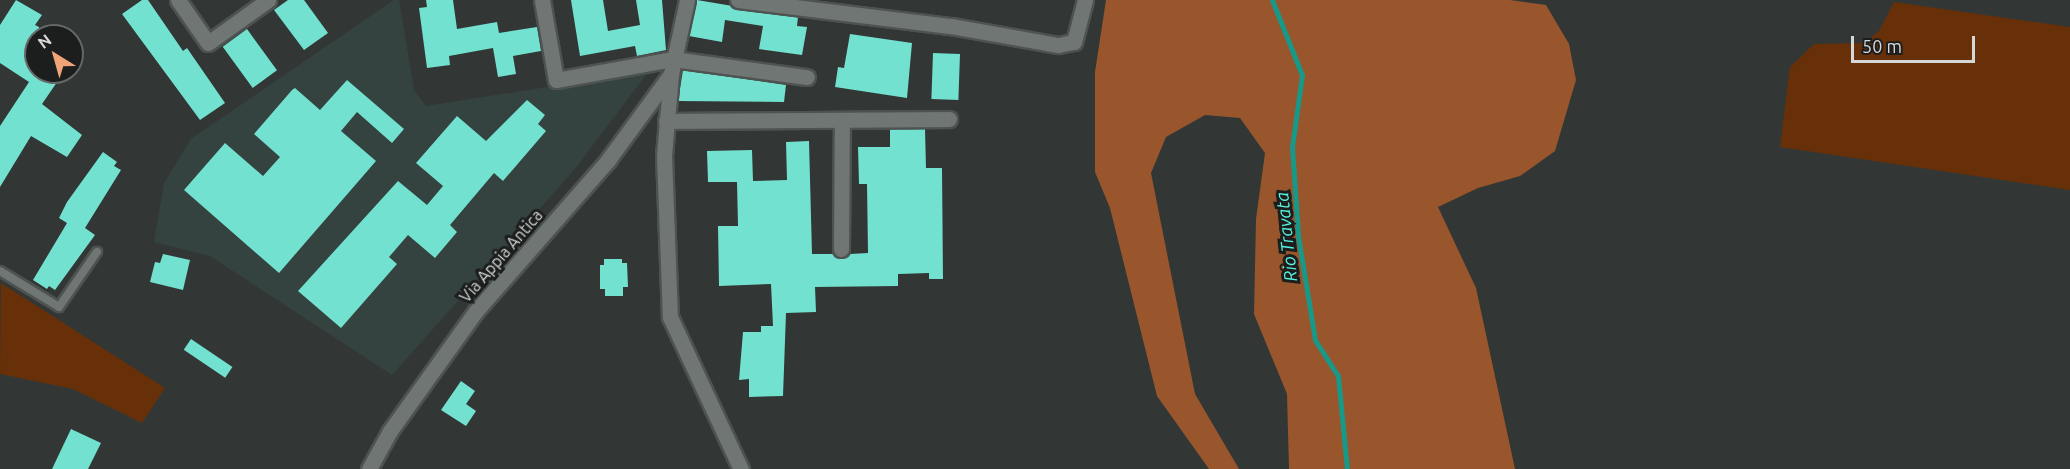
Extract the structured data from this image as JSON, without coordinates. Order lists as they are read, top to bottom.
{
  "streets": {
    "street": ["Via Appia Antica"]
  },
  "water": ["Rio Travata"],
  "scale_bar": "50 m",
  "north": "top left"
}
